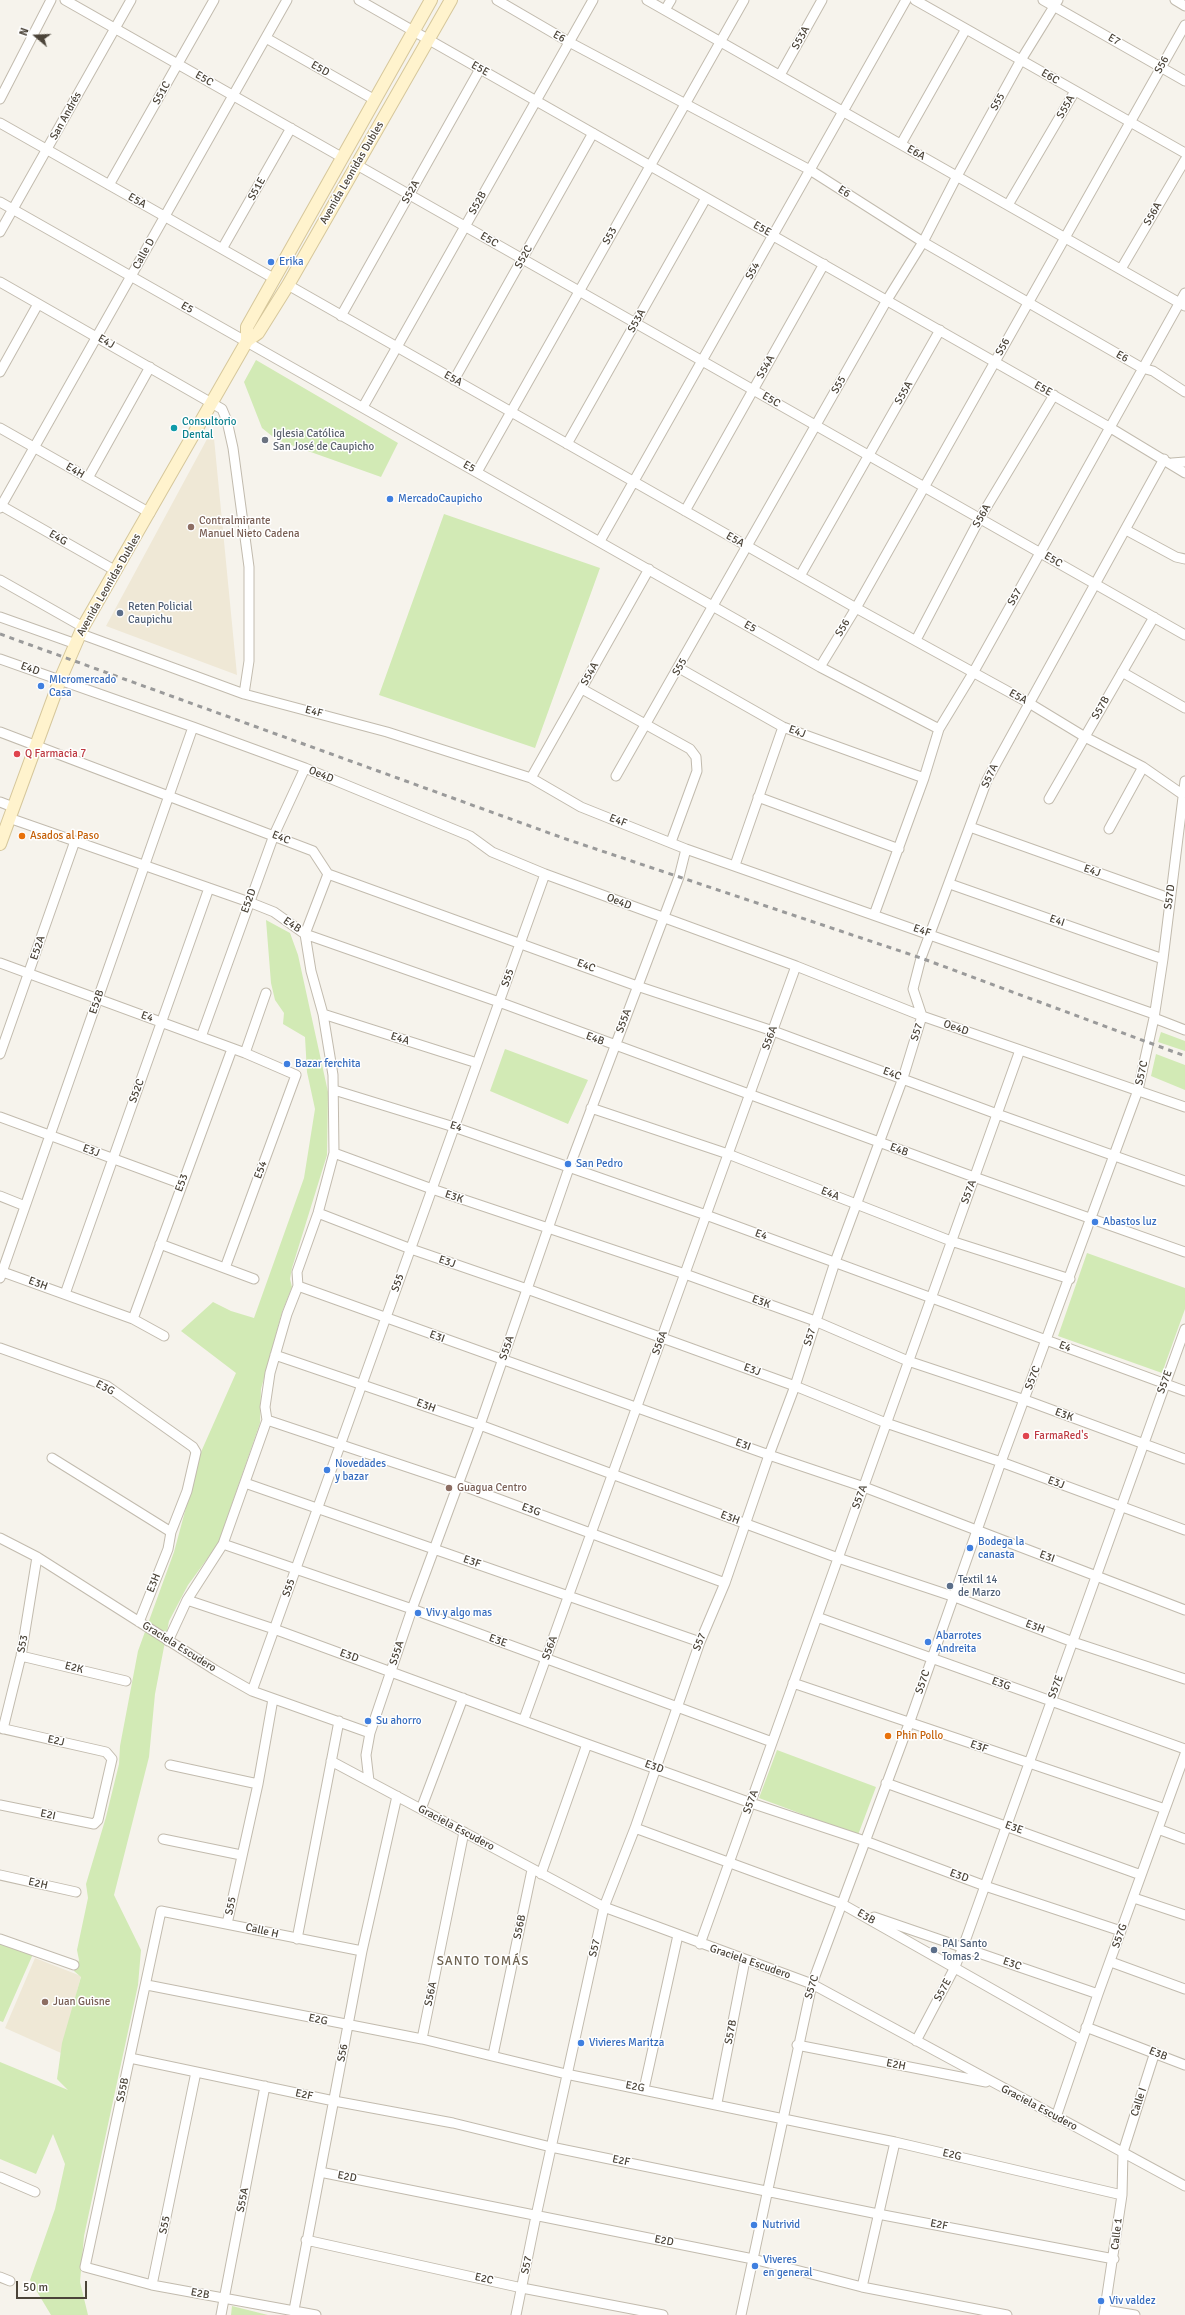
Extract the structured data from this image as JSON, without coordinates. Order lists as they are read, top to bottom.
{
  "streets": {
    "main road": ["Avenida Leonidas Dubles"],
    "street": [
      "E6",
      "S53A",
      "E7",
      "S56",
      "E5D",
      "E5E",
      "E6C",
      "E5C",
      "S51C",
      "S55",
      "S55A",
      "San Andrés",
      "E6A",
      "S51E",
      "S52A",
      "E5A",
      "S52B",
      "S56A",
      "S53",
      "Calle D",
      "S52C",
      "S54",
      "E5",
      "E4J",
      "S54A",
      "E4H",
      "E4G",
      "S57",
      "E4D",
      "S57B",
      "E4F",
      "Oe4D",
      "S57A",
      "E4C",
      "S57D",
      "E52D",
      "E4I",
      "E4B",
      "E52A",
      "E52B",
      "E4",
      "E4A",
      "S57C",
      "E3J",
      "E54",
      "E53",
      "E3K",
      "E3H",
      "E3I",
      "S57E",
      "E3G",
      "E3F",
      "E3E",
      "Graciela Escudero",
      "E3D",
      "E2K",
      "E2J",
      "E2I",
      "E2H",
      "E3B",
      "S56B",
      "Calle H",
      "S57G",
      "E3C",
      "E2G",
      "S55B",
      "E2F",
      "Calle I",
      "E2D",
      "Calle 1",
      "E2C",
      "E2B"
    ]
  },
  "crossings": [
    ["E6", "S56"],
    ["E6", "S55"],
    ["E6", "S52B"],
    ["E6", "S53"],
    ["E6", "S54"],
    ["E6", "S57"],
    ["S53A", "E5E"],
    ["S53A", "E5C"],
    ["S53A", "E6A"],
    ["S53A", "E5A"],
    ["E7", "S56"],
    ["E7", "S55"],
    ["S56", "E5E"],
    ["S56", "E6C"],
    ["S56", "E5C"],
    ["S56", "E6A"],
    ["S56", "E5A"],
    ["S56", "E5"],
    ["S56", "Graciela Escudero"],
    ["S56", "Calle H"],
    ["S56", "E2G"],
    ["S56", "E2F"],
    ["S56", "E2D"],
    ["S56", "E2C"],
    ["S56", "E2B"],
    ["E5D", "Avenida Leonidas Dubles"],
    ["E5D", "Calle D"],
    ["E5E", "S55"],
    ["E5E", "S55A"],
    ["E5E", "Avenida Leonidas Dubles"],
    ["E5E", "S52A"],
    ["E5E", "S52B"],
    ["E5E", "S56A"],
    ["E5E", "S53"],
    ["E5E", "S52C"],
    ["E5E", "S54"],
    ["E5E", "S54A"],
    ["E5E", "S57"],
    ["E6C", "S55"],
    ["E6C", "S55A"],
    ["E5C", "S51C"],
    ["E5C", "S55"],
    ["E5C", "S55A"],
    ["E5C", "San Andrés"],
    ["E5C", "Avenida Leonidas Dubles"],
    ["E5C", "S51E"],
    ["E5C", "S52A"],
    ["E5C", "S52B"],
    ["E5C", "S56A"],
    ["E5C", "S53"],
    ["E5C", "Calle D"],
    ["E5C", "S52C"],
    ["E5C", "S54"],
    ["E5C", "S54A"],
    ["E5C", "S57"],
    ["E5C", "S57B"],
    ["E5C", "S57A"],
    ["S51C", "E5A"],
    ["S55", "E6A"],
    ["S55", "E5A"],
    ["S55", "E5"],
    ["S55", "E4J"],
    ["S55", "Oe4D"],
    ["S55", "E4C"],
    ["S55", "E4B"],
    ["S55", "E4"],
    ["S55", "E4A"],
    ["S55", "E3J"],
    ["S55", "E3K"],
    ["S55", "E3H"],
    ["S55", "E3I"],
    ["S55", "E3G"],
    ["S55", "E3F"],
    ["S55", "E3E"],
    ["S55", "Graciela Escudero"],
    ["S55", "E3D"],
    ["S55", "Calle H"],
    ["S55", "E2F"],
    ["S55", "E2B"],
    ["S55A", "E6A"],
    ["S55A", "E5A"],
    ["S55A", "E4F"],
    ["S55A", "Oe4D"],
    ["S55A", "E4C"],
    ["S55A", "E4B"],
    ["S55A", "E4"],
    ["S55A", "E4A"],
    ["S55A", "E3J"],
    ["S55A", "E3K"],
    ["S55A", "E3H"],
    ["S55A", "E3I"],
    ["S55A", "E3G"],
    ["S55A", "E3F"],
    ["S55A", "E3E"],
    ["S55A", "Graciela Escudero"],
    ["S55A", "E3D"],
    ["S55A", "E2F"],
    ["S55A", "E2B"],
    ["San Andrés", "E5A"],
    ["San Andrés", "E5"],
    ["E6A", "S56A"],
    ["E6A", "S53"],
    ["E6A", "S54"],
    ["E6A", "S57"],
    ["Avenida Leonidas Dubles", "E5A"],
    ["Avenida Leonidas Dubles", "E5"],
    ["Avenida Leonidas Dubles", "E4J"],
    ["Avenida Leonidas Dubles", "E4H"],
    ["Avenida Leonidas Dubles", "E4G"],
    ["Avenida Leonidas Dubles", "E4D"],
    ["Avenida Leonidas Dubles", "E4F"],
    ["Avenida Leonidas Dubles", "Oe4D"],
    ["Avenida Leonidas Dubles", "E4C"],
    ["Avenida Leonidas Dubles", "E4B"],
    ["S51E", "E5A"],
    ["S52A", "E5A"],
    ["E5A", "S52B"],
    ["E5A", "S56A"],
    ["E5A", "S53"],
    ["E5A", "Calle D"],
    ["E5A", "S52C"],
    ["E5A", "S54"],
    ["E5A", "S54A"],
    ["E5A", "S57"],
    ["E5A", "S57B"],
    ["E5A", "S57A"],
    ["E5A", "S57D"],
    ["S52B", "E5"],
    ["S56A", "Oe4D"],
    ["S56A", "E4C"],
    ["S56A", "E4B"],
    ["S56A", "E4"],
    ["S56A", "E4A"],
    ["S56A", "E3J"],
    ["S56A", "E3K"],
    ["S56A", "E3H"],
    ["S56A", "E3I"],
    ["S56A", "E3G"],
    ["S56A", "E3F"],
    ["S56A", "E3E"],
    ["S56A", "Graciela Escudero"],
    ["S56A", "E3D"],
    ["S56A", "E2G"],
    ["S53", "E5"],
    ["S53", "Graciela Escudero"],
    ["S53", "E2K"],
    ["S53", "E2J"],
    ["Calle D", "E5"],
    ["Calle D", "E4J"],
    ["Calle D", "E4H"],
    ["Calle D", "E4G"],
    ["S52C", "E4B"],
    ["S52C", "E4"],
    ["S52C", "E3J"],
    ["S52C", "E3H"],
    ["S54", "E5"],
    ["E5", "S54A"],
    ["E5", "S57"],
    ["E4J", "S57"],
    ["E4J", "E4F"],
    ["E4J", "S57A"],
    ["E4J", "S57D"],
    ["S54A", "E4F"],
    ["S57", "E4F"],
    ["S57", "Oe4D"],
    ["S57", "S57A"],
    ["S57", "E4C"],
    ["S57", "E4B"],
    ["S57", "E4"],
    ["S57", "E4A"],
    ["S57", "E3J"],
    ["S57", "E3K"],
    ["S57", "E3H"],
    ["S57", "E3I"],
    ["S57", "E3G"],
    ["S57", "E3F"],
    ["S57", "E3E"],
    ["S57", "Graciela Escudero"],
    ["S57", "E3D"],
    ["S57", "E3B"],
    ["S57", "E2G"],
    ["S57", "E2F"],
    ["S57", "E2D"],
    ["S57", "E2C"],
    ["E4D", "Oe4D"],
    ["S57B", "Graciela Escudero"],
    ["S57B", "E2G"],
    ["E4F", "S57A"],
    ["E4F", "S57D"],
    ["E4F", "S57C"],
    ["Oe4D", "S57A"],
    ["Oe4D", "E52D"],
    ["Oe4D", "E52B"],
    ["Oe4D", "S57C"],
    ["S57A", "E4C"],
    ["S57A", "E4I"],
    ["S57A", "E4B"],
    ["S57A", "E4"],
    ["S57A", "E4A"],
    ["S57A", "E3J"],
    ["S57A", "E3K"],
    ["S57A", "E3H"],
    ["S57A", "E3I"],
    ["S57A", "E3G"],
    ["S57A", "E3F"],
    ["S57A", "E3E"],
    ["S57A", "Graciela Escudero"],
    ["S57A", "E3D"],
    ["S57A", "E3B"],
    ["E4C", "E52D"],
    ["E4C", "E52B"],
    ["E4C", "S57C"],
    ["S57D", "E4I"],
    ["S57D", "S57C"],
    ["E52D", "E4B"],
    ["E52D", "E4"],
    ["E4B", "E52A"],
    ["E4B", "E52B"],
    ["E4B", "S57C"],
    ["E52A", "E4"],
    ["E52B", "E4"],
    ["E52B", "E3J"],
    ["E52B", "E3H"],
    ["E4", "S57C"],
    ["E4", "E54"],
    ["E4", "E53"],
    ["E4", "S57E"],
    ["E4A", "S57C"],
    ["S57C", "E3J"],
    ["S57C", "E3K"],
    ["S57C", "E3H"],
    ["S57C", "E3I"],
    ["S57C", "E3G"],
    ["S57C", "E3F"],
    ["S57C", "E3E"],
    ["S57C", "Graciela Escudero"],
    ["S57C", "E3D"],
    ["S57C", "E2H"],
    ["S57C", "E3B"],
    ["S57C", "E2G"],
    ["S57C", "E2F"],
    ["S57C", "E2D"],
    ["E3J", "E53"],
    ["E3J", "S57E"],
    ["E53", "E3H"],
    ["E3K", "S57E"],
    ["E3H", "S57E"],
    ["E3H", "E3G"],
    ["E3H", "Graciela Escudero"],
    ["E3I", "S57E"],
    ["S57E", "E3G"],
    ["S57E", "E3F"],
    ["S57E", "E3E"],
    ["S57E", "Graciela Escudero"],
    ["S57E", "E3D"],
    ["S57E", "E3B"],
    ["S57E", "E3C"],
    ["E3F", "S57G"],
    ["E3E", "S57G"],
    ["Graciela Escudero", "E2H"],
    ["Graciela Escudero", "S56B"],
    ["Graciela Escudero", "S57G"],
    ["Graciela Escudero", "Calle I"],
    ["Graciela Escudero", "Calle 1"],
    ["E3D", "S57G"],
    ["E2J", "E2I"],
    ["E3B", "S57G"],
    ["E3B", "E3C"],
    ["E3B", "Calle I"],
    ["S56B", "E2G"],
    ["Calle H", "S55B"],
    ["S57G", "E3C"],
    ["E2G", "S55B"],
    ["E2G", "Calle 1"],
    ["S55B", "E2F"],
    ["S55B", "E2B"],
    ["E2F", "Calle 1"],
    ["Calle I", "Calle 1"]
  ],
  "districts": ["SANTO TOMÁS"],
  "places": [
    "Erika",
    "Consultorio Dental",
    "Iglesia Católica San José de Caupicho",
    "MercadoCaupicho",
    "Contralmirante Manuel Nieto Cadena",
    "Reten Policial Caupichu",
    "MIcromercado Casa",
    "Q Farmacia 7",
    "Asados al Paso",
    "Bazar ferchita",
    "San Pedro",
    "Abastos luz",
    "FarmaRed's",
    "Novedades y bazar",
    "Guagua Centro",
    "Bodega la canasta",
    "Textil 14 de Marzo",
    "Viv y algo mas",
    "Abarrotes Andreita",
    "Su ahorro",
    "Phin Pollo",
    "PAI Santo Tomas 2",
    "Juan Guisne",
    "Vivieres Maritza",
    "Nutrivid",
    "Viveres en general",
    "Viv valdez"
  ],
  "scale_bar": "50 m",
  "north": "left"
}
